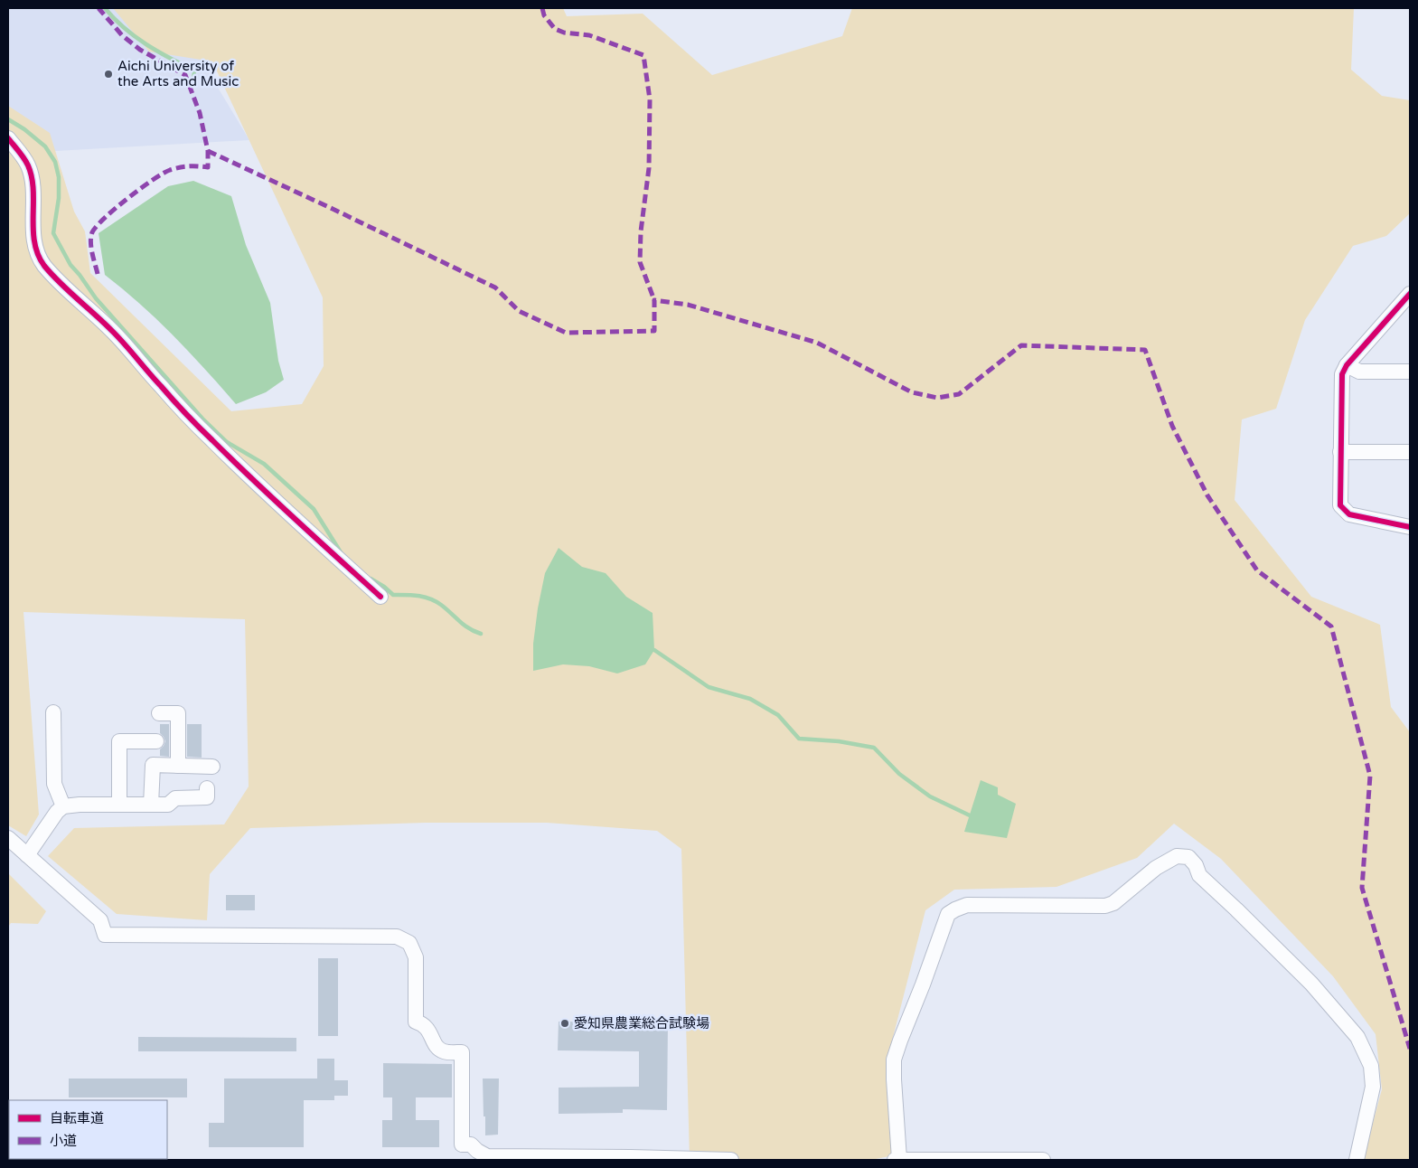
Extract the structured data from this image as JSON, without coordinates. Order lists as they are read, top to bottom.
{
  "places": ["Aichi University of the Arts and Music", "愛知県農業総合試験場"],
  "legend": ["自転車道", "小道"]
}
